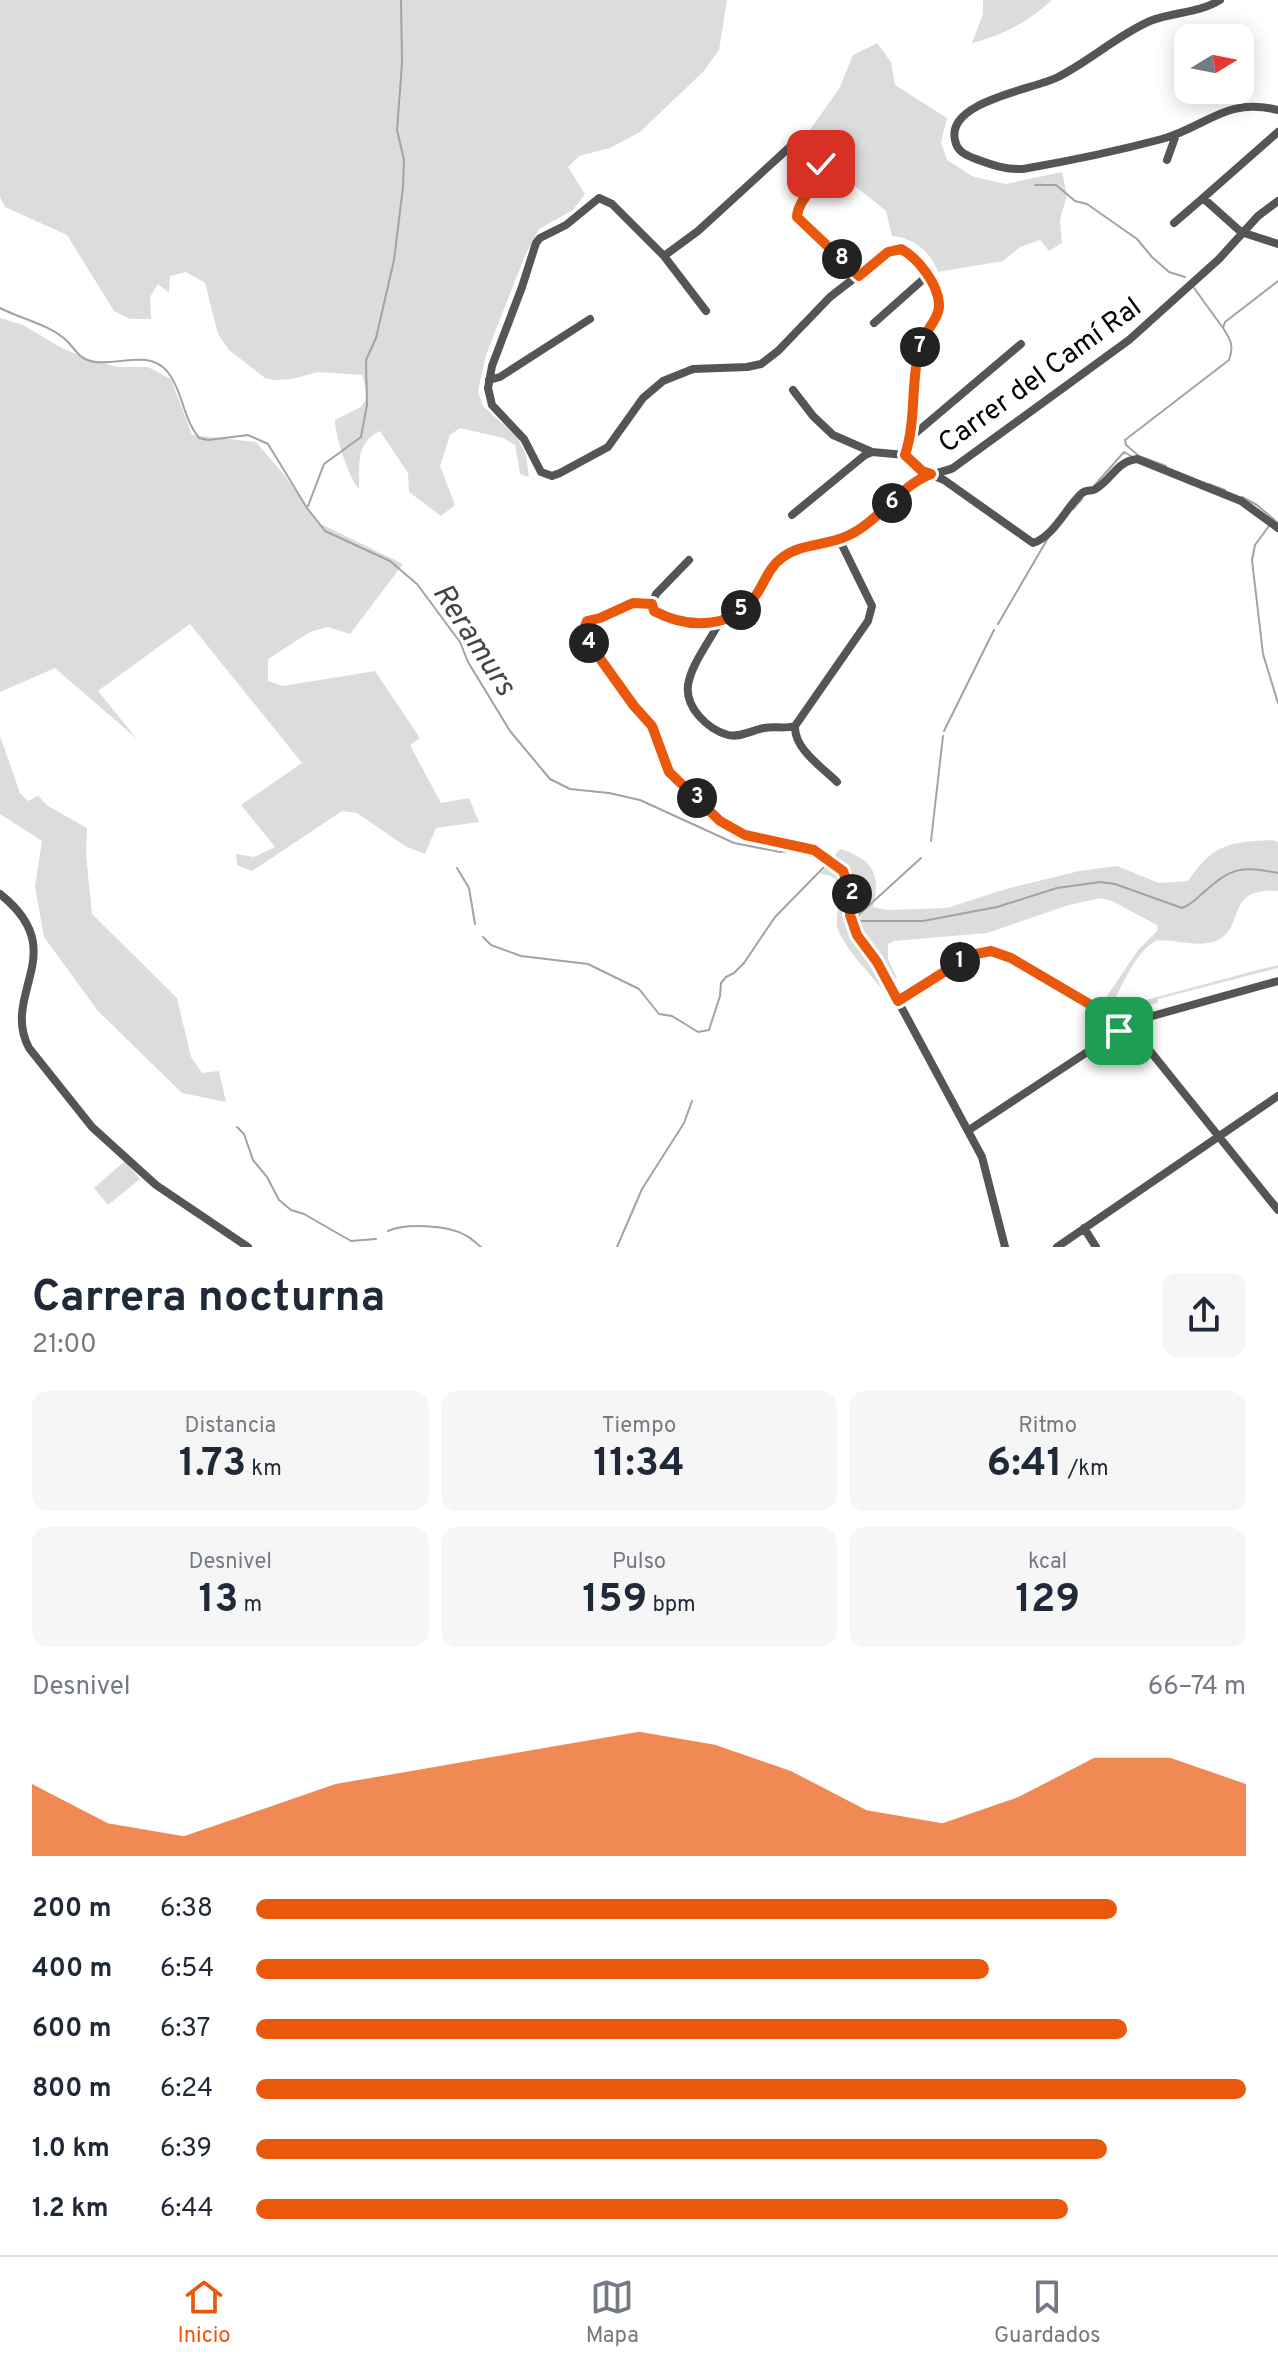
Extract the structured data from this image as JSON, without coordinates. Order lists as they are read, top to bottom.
{
  "streets": {
    "street": ["Carrer del Camí Ral"]
  },
  "water": ["Reramurs"],
  "north": "right",
  "page": {
    "pins": [
      "8",
      "7",
      "6",
      "5",
      "4",
      "3",
      "2",
      "1"
    ],
    "heading": ["Carrera nocturna", "21:00"],
    "stats": [
      ["Distancia", "1.73 km"],
      ["Tiempo", "11:34"],
      ["Ritmo", "6:41 /km"],
      ["Desnivel", "13 m"],
      ["Pulso", "159 bpm"],
      ["kcal", "129"]
    ],
    "chart": ["Desnivel", "66–74 m"],
    "list": [
      {
        "name": "200 m",
        "note": "6:38"
      },
      {
        "name": "400 m",
        "note": "6:54"
      },
      {
        "name": "600 m",
        "note": "6:37"
      },
      {
        "name": "800 m",
        "note": "6:24"
      },
      {
        "name": "1.0 km",
        "note": "6:39"
      },
      {
        "name": "1.2 km",
        "note": "6:44"
      }
    ],
    "tabs": ["Inicio", "Mapa", "Guardados"]
  }
}
